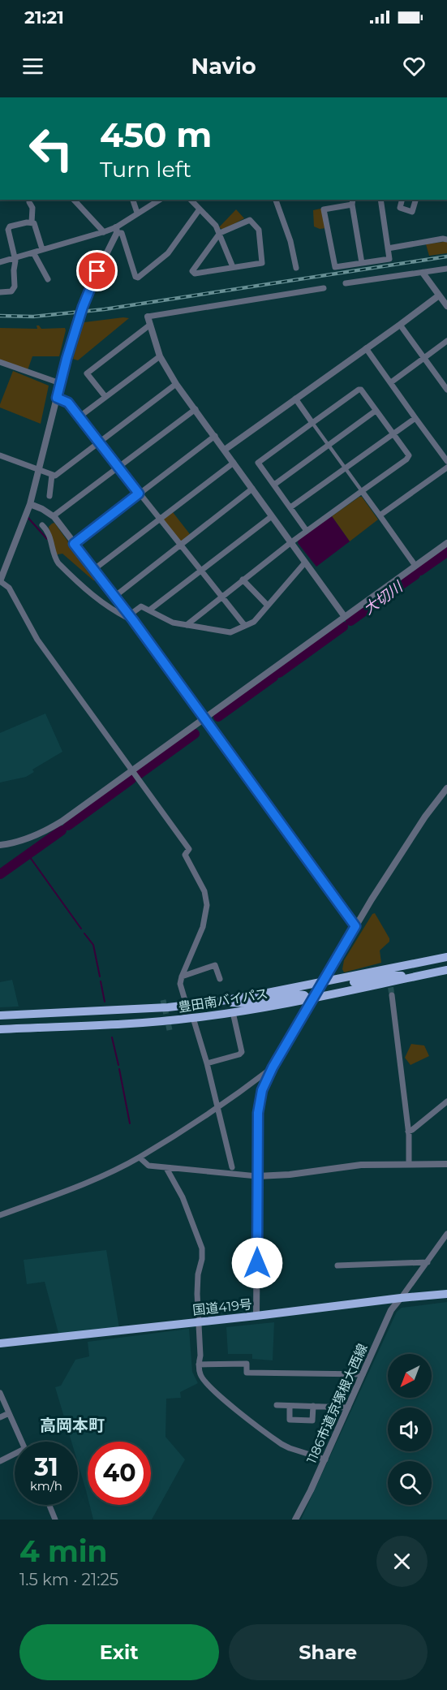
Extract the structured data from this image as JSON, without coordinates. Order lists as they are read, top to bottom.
{
  "streets": {
    "highway": ["豊田南バイパス", "国道419号"],
    "street": ["1186市道京塚根大西線"]
  },
  "crossings": [
    ["国道419号", "1186市道京塚根大西線"]
  ],
  "districts": ["高岡本町"],
  "water": ["大切川"],
  "north": "bottom left",
  "page": {
    "status": "21:21",
    "header": "Navio",
    "turn": ["450 m", "Turn left"],
    "speed": "31 km/h",
    "limit": "40",
    "heading": ["4 min", "1.5 km · 21:25"],
    "buttons": ["Exit", "Share"]
  }
}
